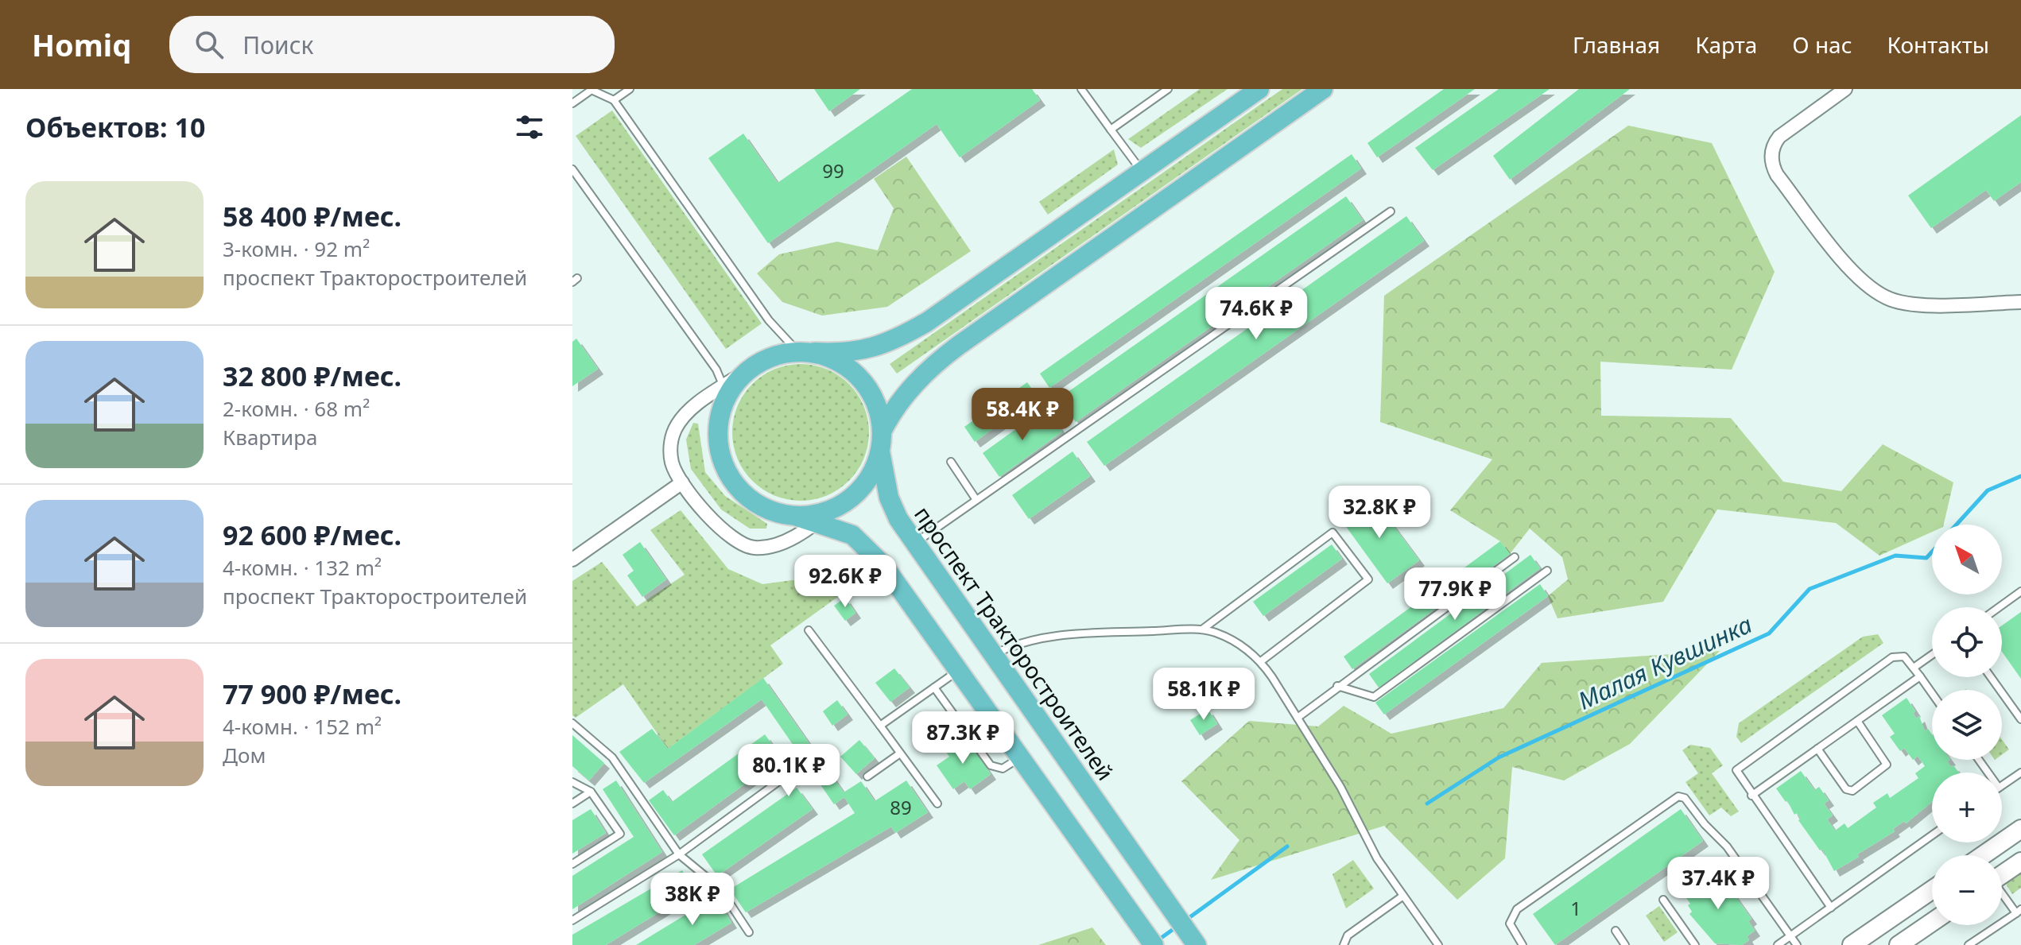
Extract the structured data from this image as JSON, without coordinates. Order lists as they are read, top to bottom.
{
  "streets": {
    "main road": ["проспект Тракторостроителей"]
  },
  "water": ["Малая Кувшинка"],
  "house_numbers": ["99", "89", "1"],
  "north": "top left",
  "page": {
    "header": "Homiq",
    "search": "Поиск",
    "nav": [
      "Главная",
      "Карта",
      "О нас",
      "Контакты"
    ],
    "heading": "Объектов: 10",
    "list": [
      {
        "name": "58 400 ₽/мес.",
        "note": "3-комн. · 92 m² · проспект Тракторостроителей"
      },
      {
        "name": "32 800 ₽/мес.",
        "note": "2-комн. · 68 m² · Квартира"
      },
      {
        "name": "92 600 ₽/мес.",
        "note": "4-комн. · 132 m² · проспект Тракторостроителей"
      },
      {
        "name": "77 900 ₽/мес.",
        "note": "4-комн. · 152 m² · Дом"
      }
    ],
    "price": [
      "74.6K ₽",
      "58.4K ₽",
      "32.8K ₽",
      "92.6K ₽",
      "77.9K ₽",
      "58.1K ₽",
      "87.3K ₽",
      "80.1K ₽",
      "37.4K ₽",
      "38K ₽"
    ],
    "map_buttons": ["+", "−"]
  }
}
